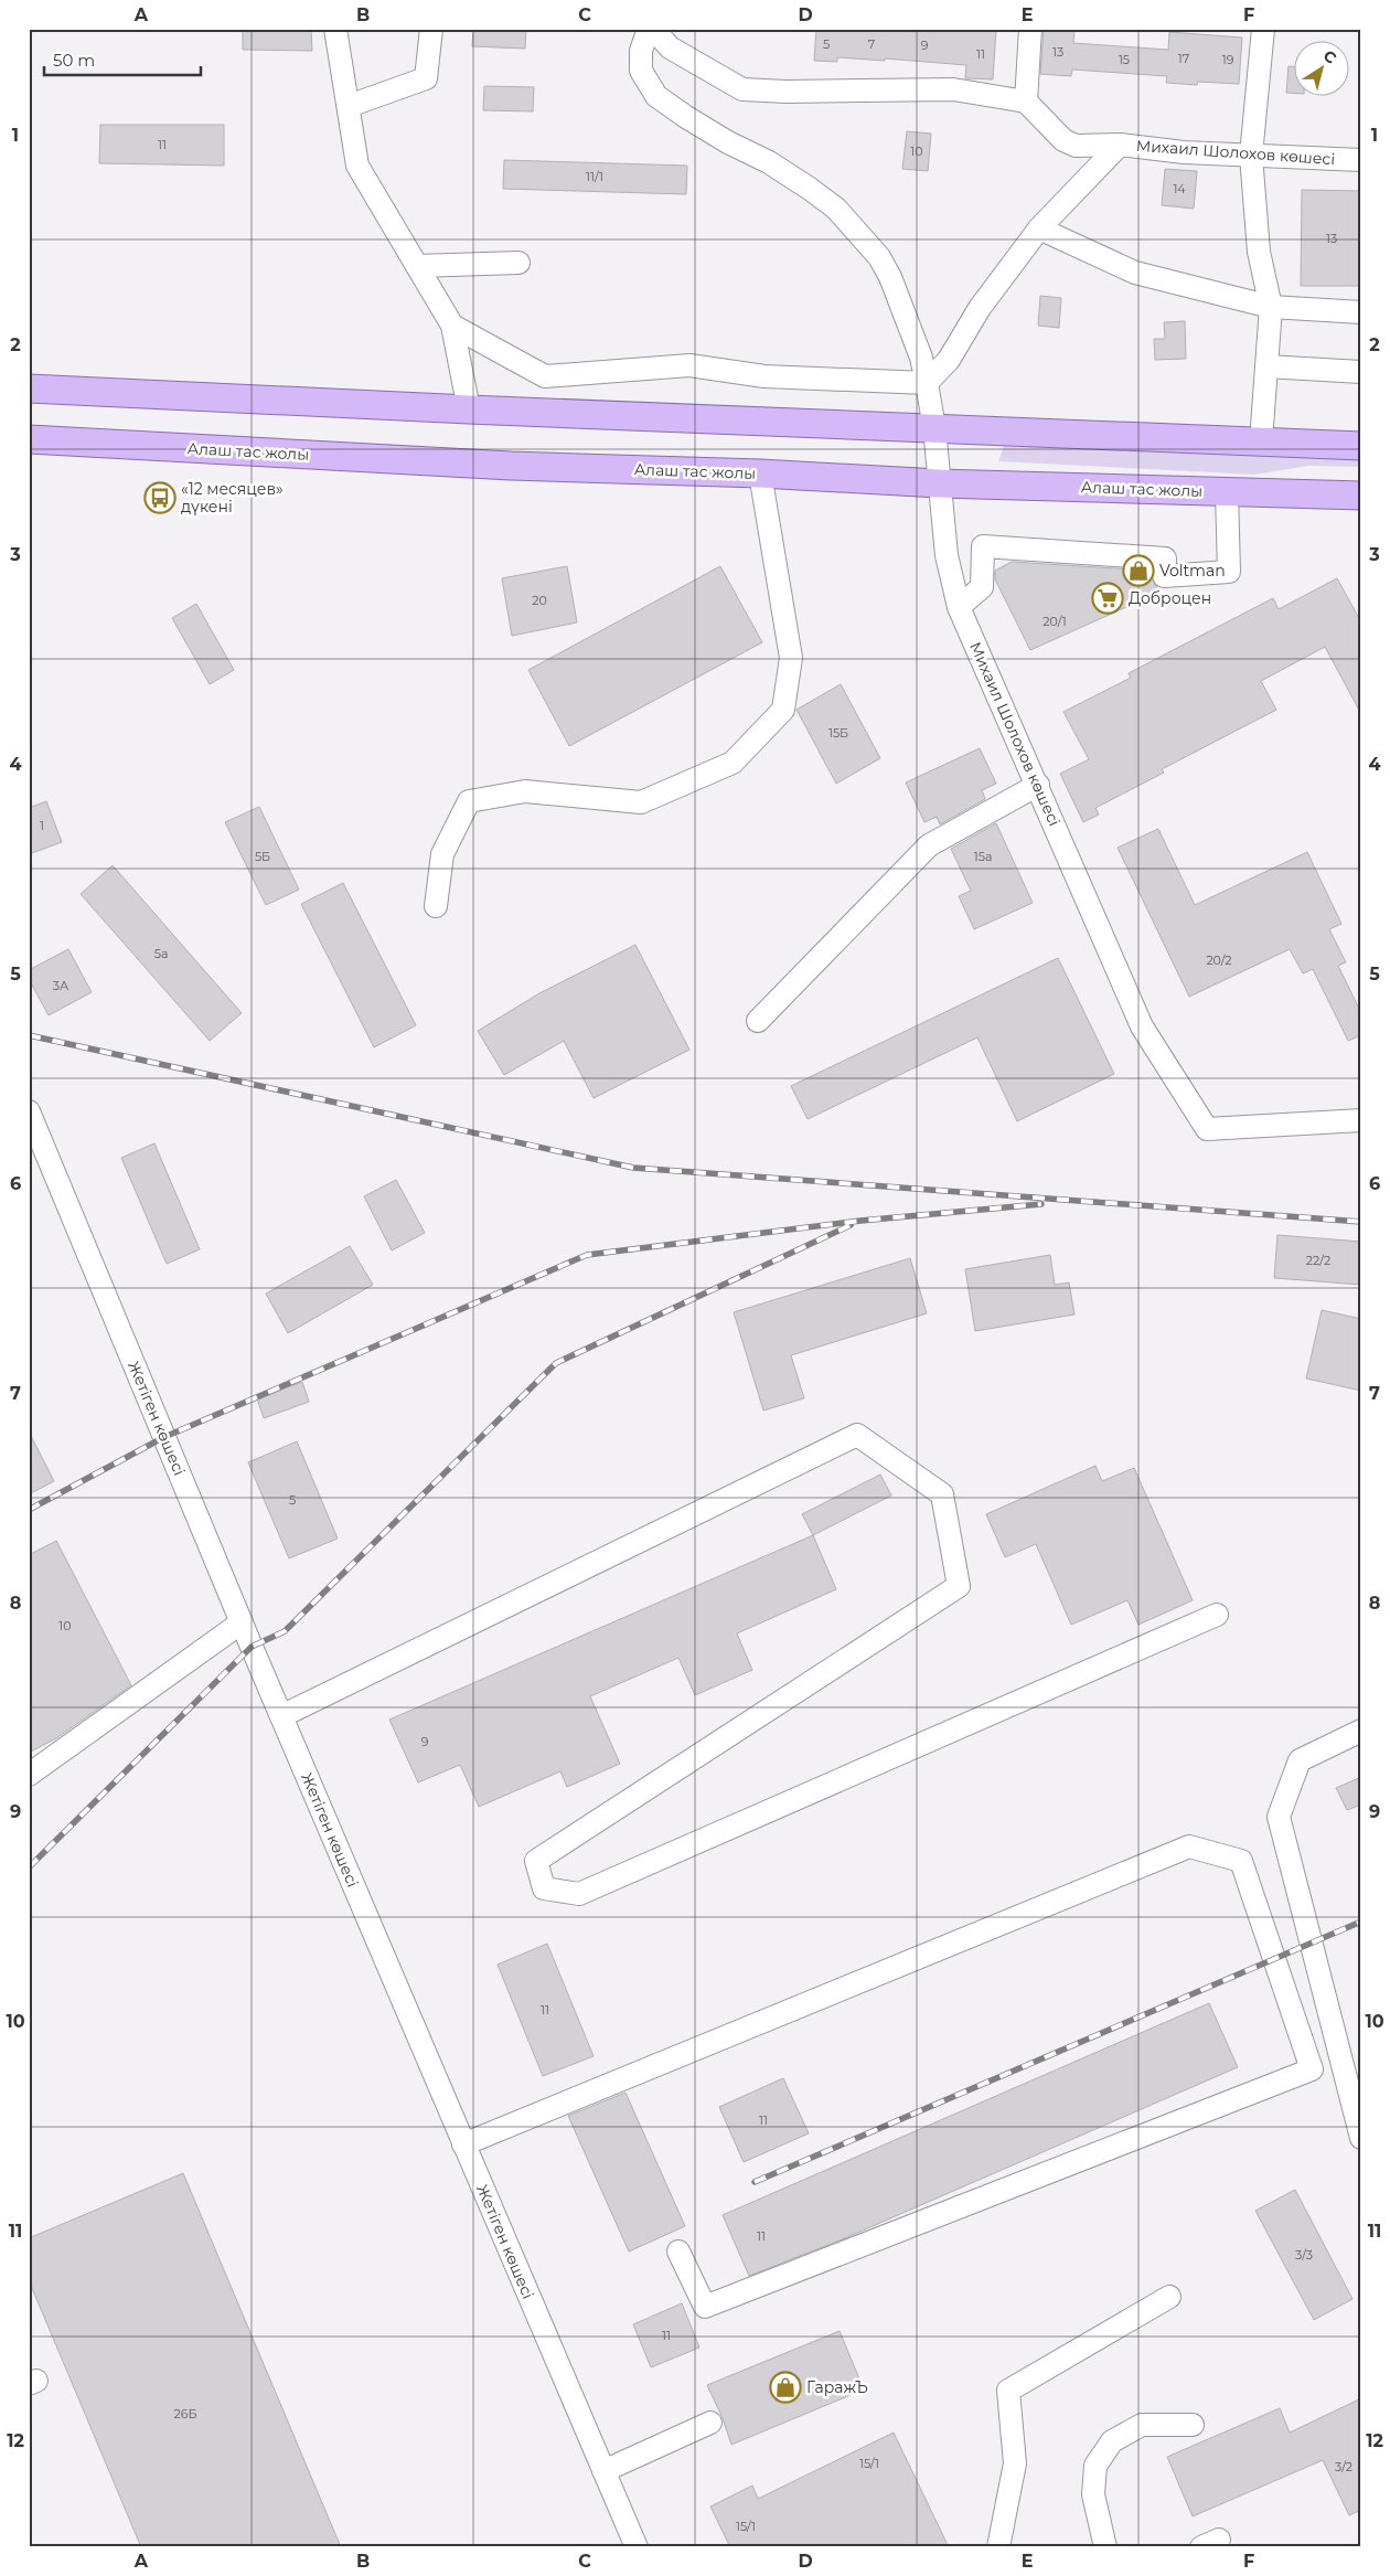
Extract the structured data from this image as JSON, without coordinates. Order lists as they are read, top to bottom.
{
  "streets": {
    "main road": ["Алаш тас жолы"],
    "street": ["Михаил Шолохов көшесі", "Жетіген көшесі"]
  },
  "crossings": [
    ["Михаил Шолохов көшесі", "Алаш тас жолы"]
  ],
  "places": {
    "bus stop": ["«12 месяцев» дүкені"],
    "shop": ["Voltman", "ГаражЪ"],
    "supermarket": ["Доброцен"]
  },
  "house_numbers": [
    "5",
    "7",
    "9",
    "13",
    "11",
    "17",
    "15",
    "19",
    "11",
    "10",
    "11/1",
    "14",
    "13",
    "20",
    "20/1",
    "15Б",
    "1",
    "5Б",
    "15а",
    "5а",
    "20/2",
    "3А",
    "22/2",
    "5",
    "10",
    "9",
    "11",
    "11",
    "11",
    "3/3",
    "11",
    "26Б",
    "15/1",
    "3/2",
    "15/1"
  ],
  "scale_bar": "50 m",
  "north": "top right",
  "grid": {
    "columns": [
      "A",
      "B",
      "C",
      "D",
      "E",
      "F"
    ],
    "rows": [
      "1",
      "2",
      "3",
      "4",
      "5",
      "6",
      "7",
      "8",
      "9",
      "10",
      "11",
      "12"
    ]
  }
}
